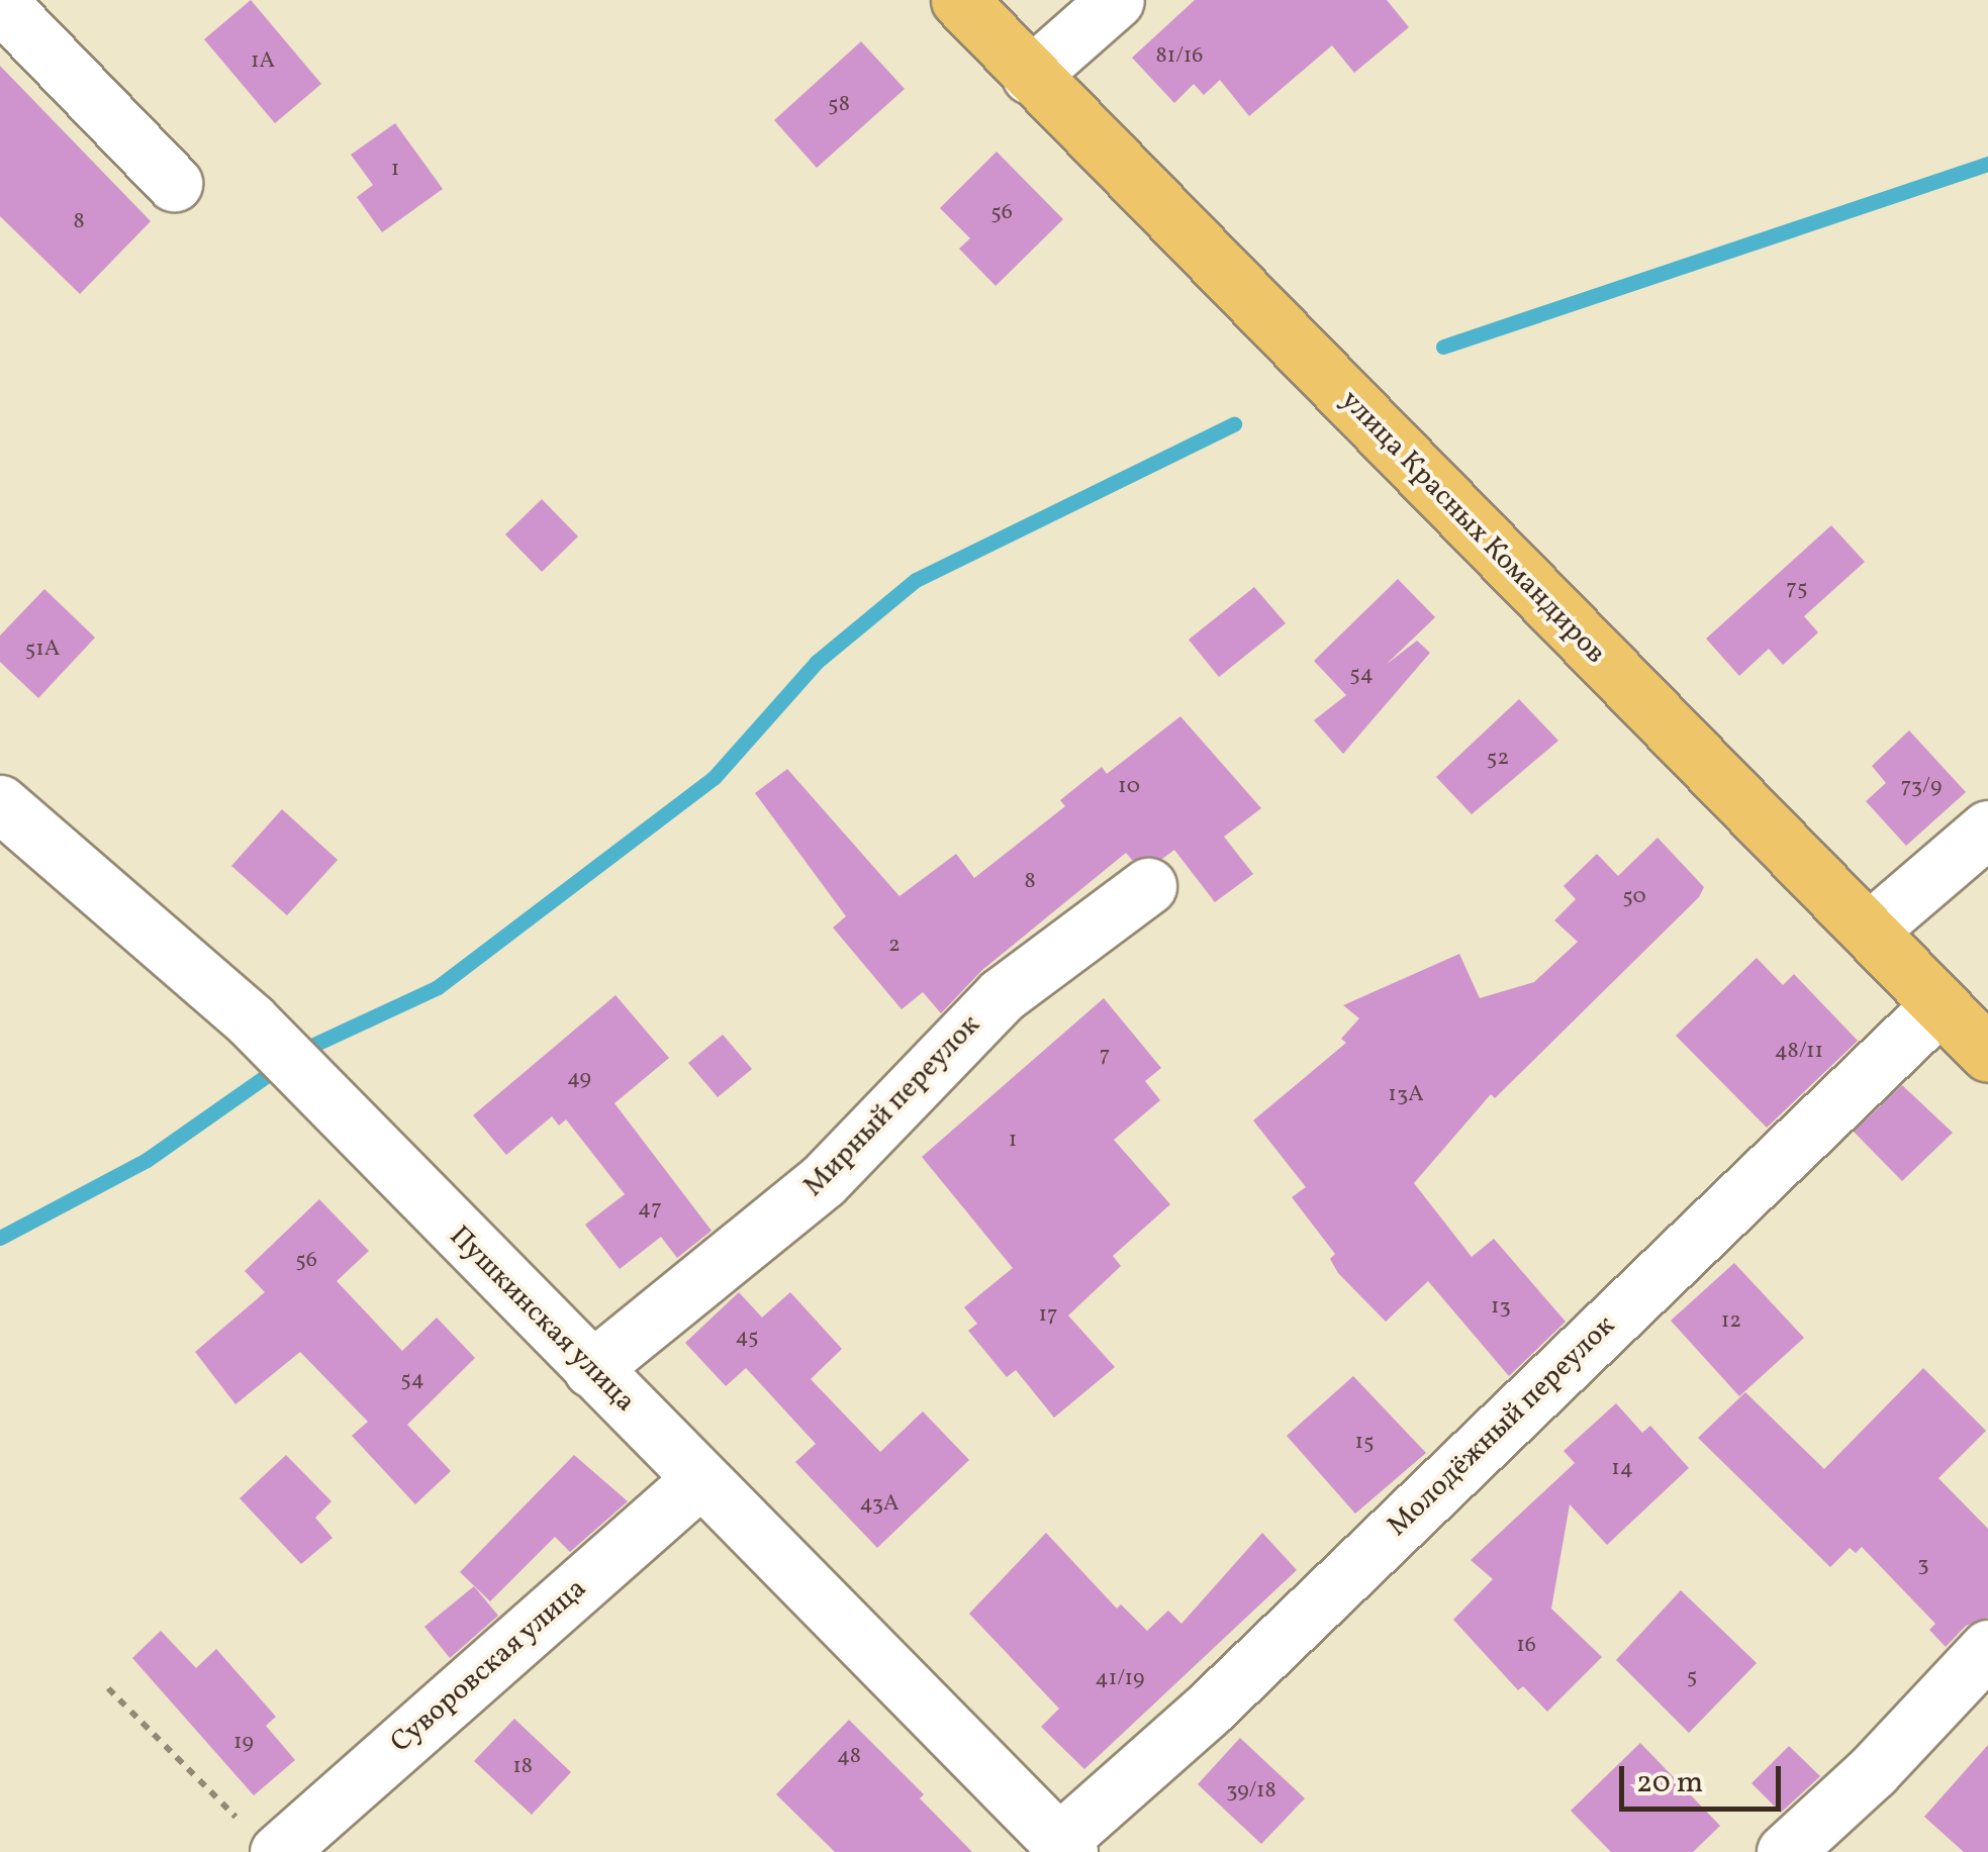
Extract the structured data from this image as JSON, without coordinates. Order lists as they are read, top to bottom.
{
  "streets": {
    "main road": ["улица Красных Командиров"],
    "street": [
      "Мирный переулок",
      "Пушкинская улица",
      "Молодёжный переулок",
      "Суворовская улица"
    ]
  },
  "crossings": [
    ["улица Красных Командиров", "Молодёжный переулок"],
    ["Мирный переулок", "Пушкинская улица"],
    ["Пушкинская улица", "Молодёжный переулок"],
    ["Пушкинская улица", "Суворовская улица"]
  ],
  "house_numbers": [
    "81/16",
    "1А",
    "58",
    "1",
    "56",
    "8",
    "75",
    "51А",
    "54",
    "52",
    "10",
    "73/9",
    "8",
    "50",
    "2",
    "48/11",
    "7",
    "49",
    "13А",
    "1",
    "47",
    "56",
    "13",
    "17",
    "12",
    "45",
    "54",
    "15",
    "14",
    "43А",
    "3",
    "16",
    "5",
    "41/19",
    "19",
    "48",
    "18",
    "39/18"
  ],
  "scale_bar": "20 m"
}
